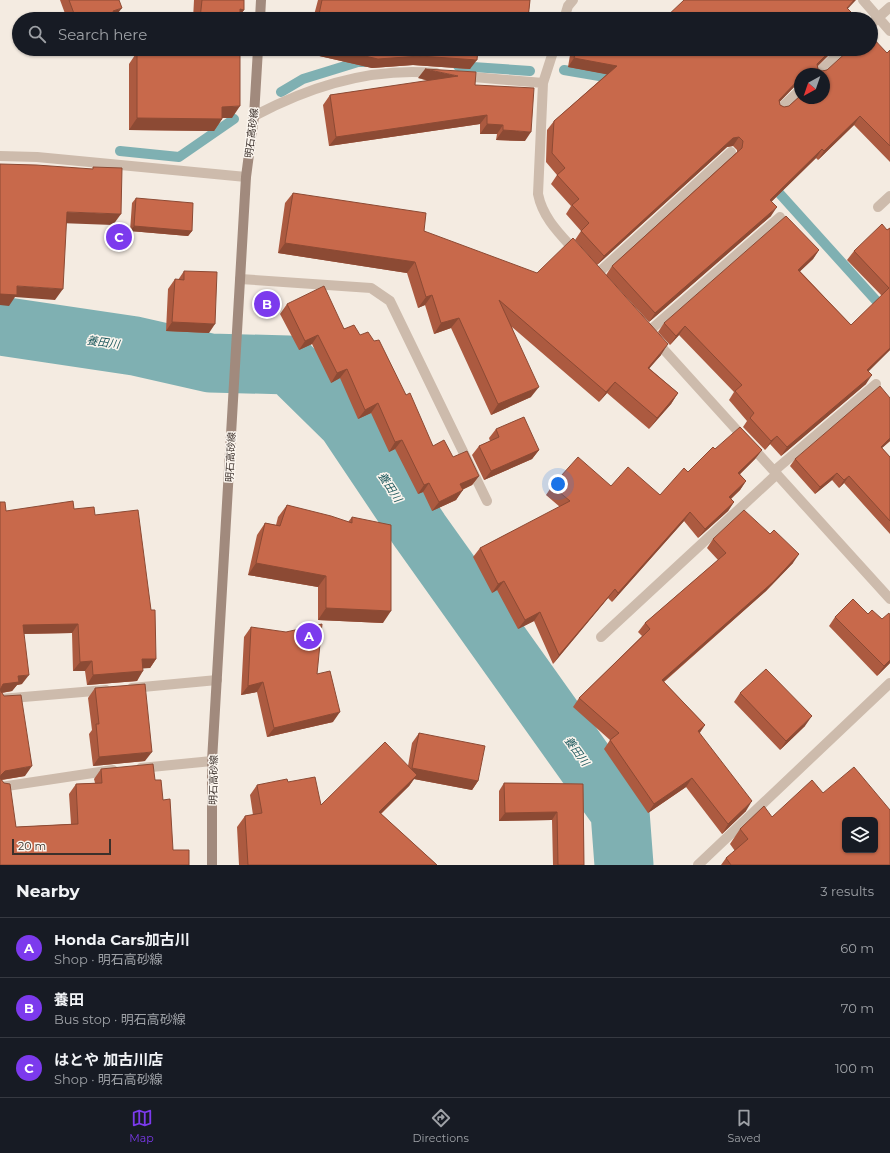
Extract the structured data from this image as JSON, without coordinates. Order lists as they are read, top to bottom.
{
  "streets": {
    "main road": ["明石高砂線"]
  },
  "water": ["養田川"],
  "scale_bar": "20 m",
  "north": "bottom left",
  "page": {
    "search": "Search here",
    "pins": ["C", "B", "A"],
    "scale": "20 m",
    "heading": ["Nearby", "3 results"],
    "list": [
      {
        "mark": "A",
        "name": "Honda Cars加古川",
        "note": "Shop · 明石高砂線",
        "value": "60 m"
      },
      {
        "mark": "B",
        "name": "養田",
        "note": "Bus stop · 明石高砂線",
        "value": "70 m"
      },
      {
        "mark": "C",
        "name": "はとや 加古川店",
        "note": "Shop · 明石高砂線",
        "value": "100 m"
      }
    ],
    "nav": ["Map", "Directions", "Saved"]
  }
}
